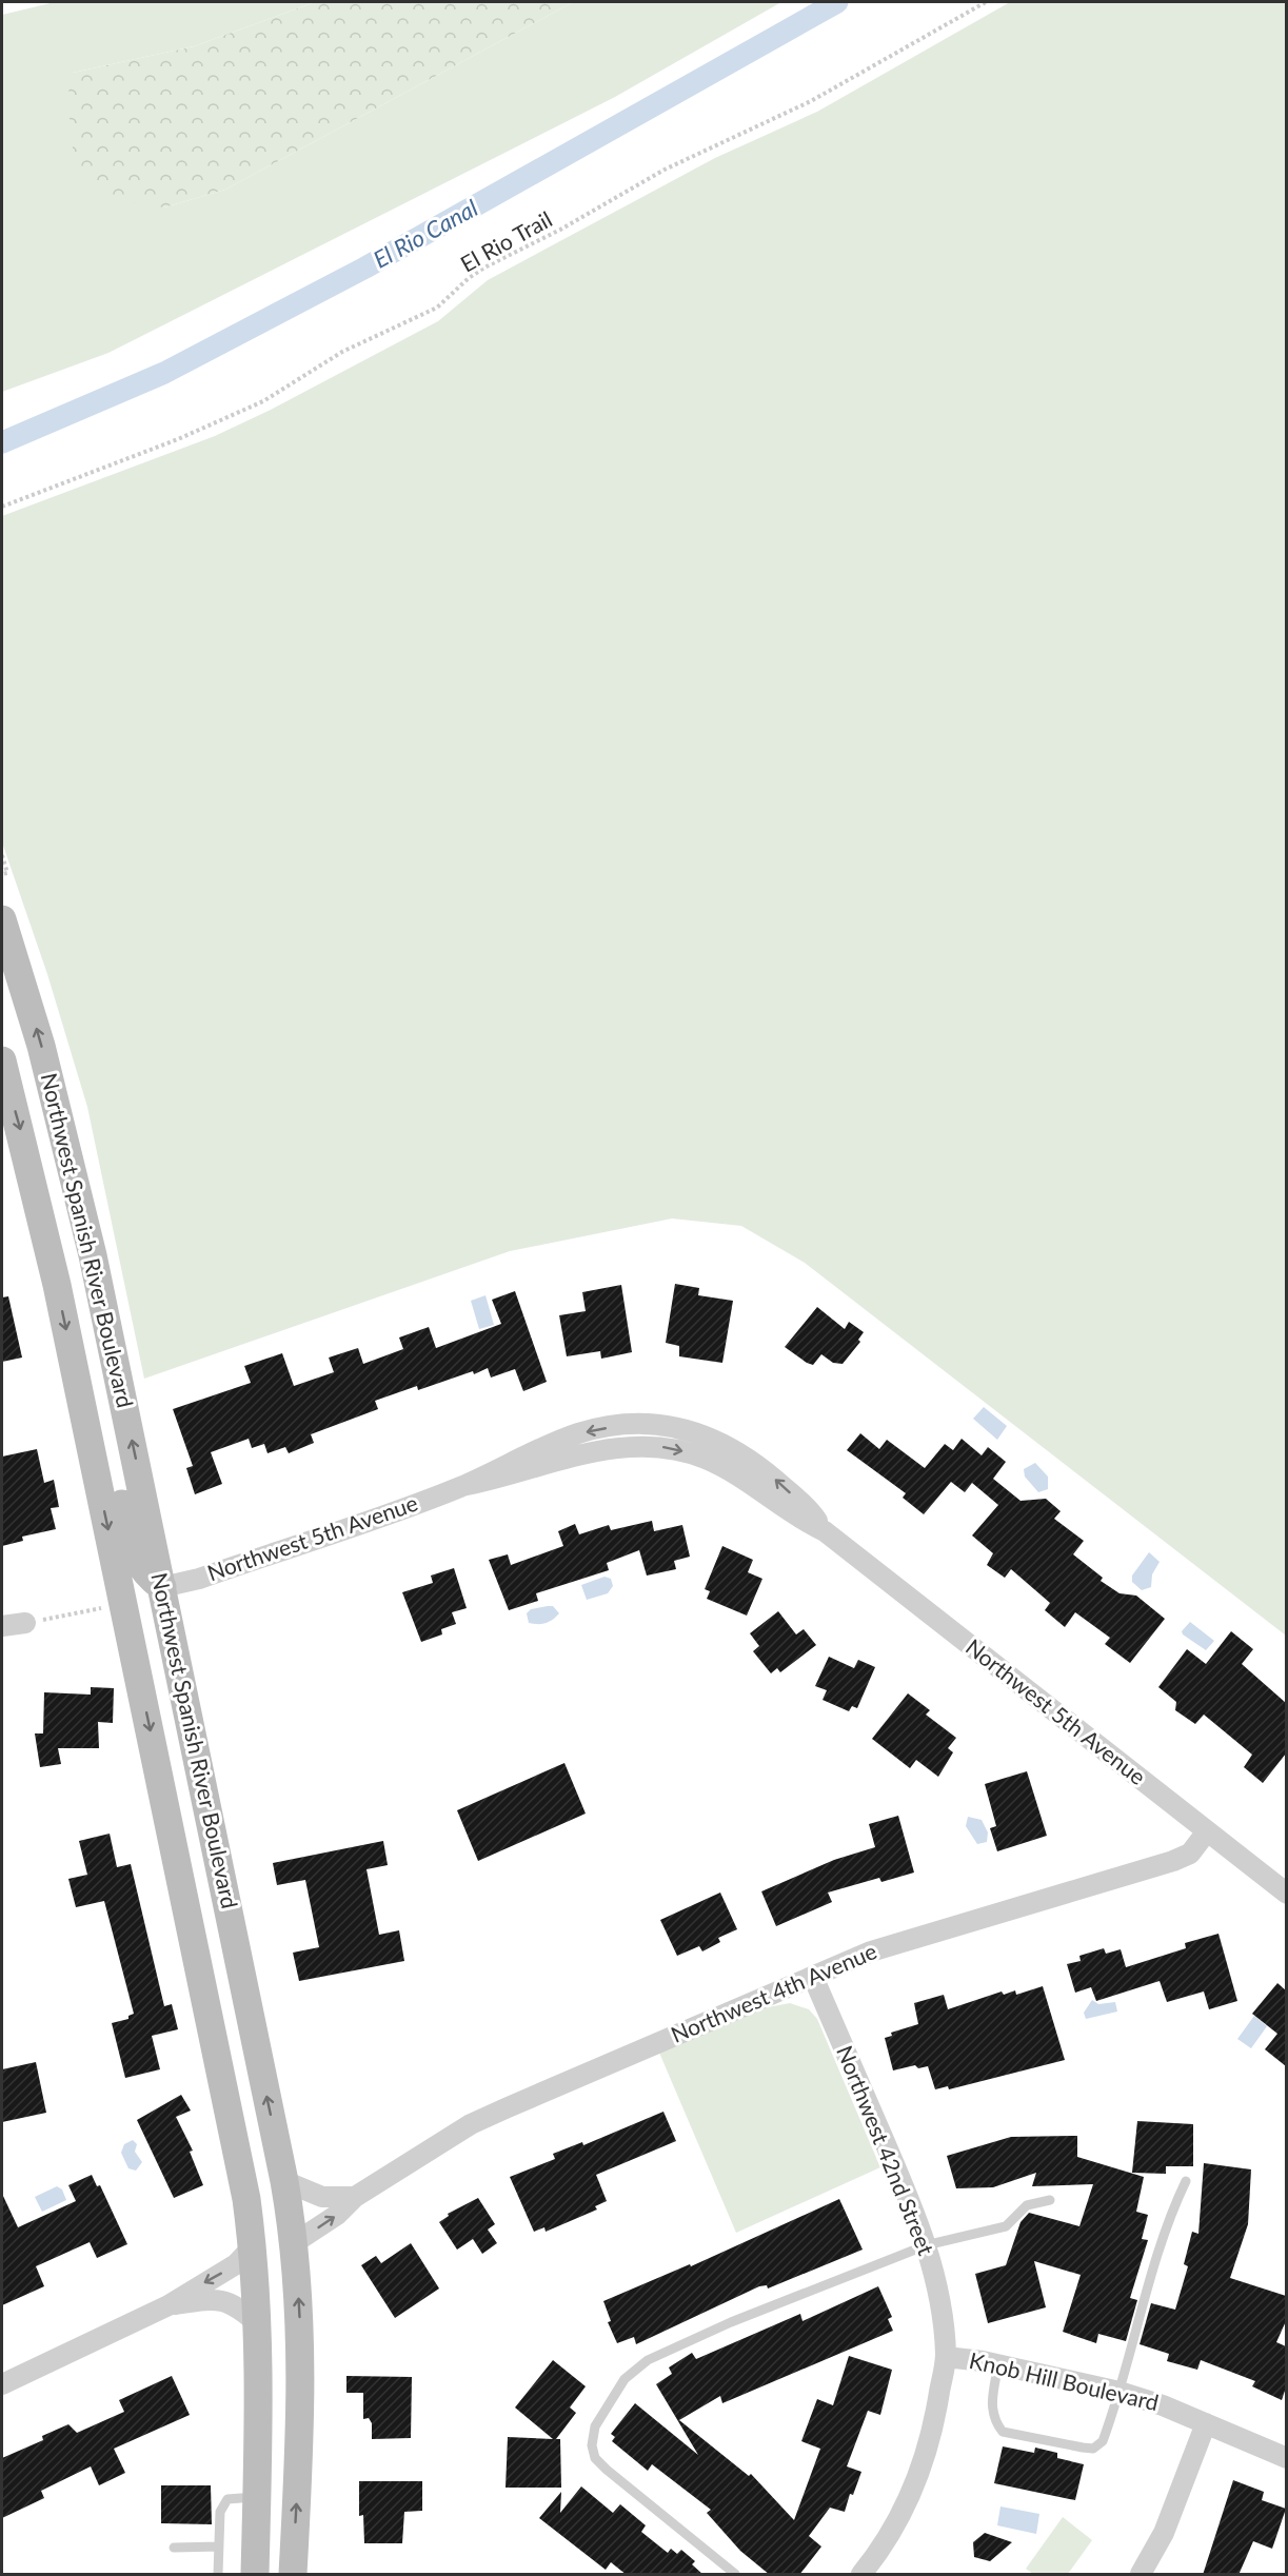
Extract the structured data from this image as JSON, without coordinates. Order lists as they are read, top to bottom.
{
  "streets": {
    "main road": ["Northwest Spanish River Boulevard"],
    "street": [
      "Northwest 5th Avenue",
      "Northwest 4th Avenue",
      "Northwest 42nd Street",
      "Knob Hill Boulevard"
    ],
    "path": ["El Rio Trail"]
  },
  "crossings": [
    ["Northwest Spanish River Boulevard", "Northwest 5th Avenue"],
    ["Northwest Spanish River Boulevard", "Northwest 4th Avenue"],
    ["Northwest 5th Avenue", "Northwest 4th Avenue"],
    ["Northwest 4th Avenue", "Northwest 42nd Street"],
    ["Northwest 42nd Street", "Knob Hill Boulevard"]
  ],
  "water": ["El Rio Canal"]
}
